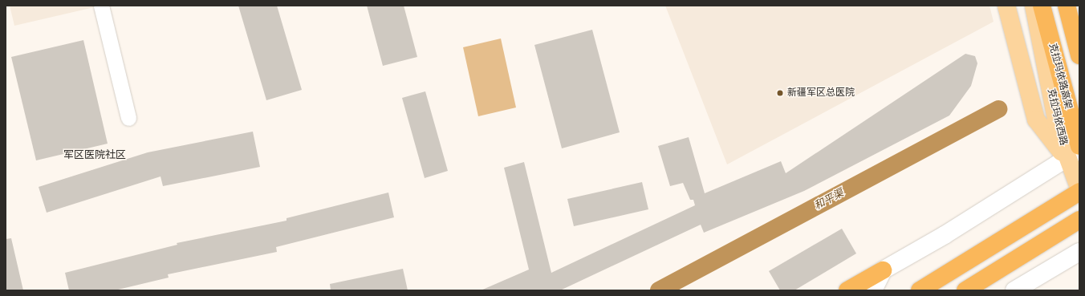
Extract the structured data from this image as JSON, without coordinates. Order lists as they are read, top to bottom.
{
  "streets": {
    "highway": ["克拉玛依路高架"],
    "main road": ["克拉玛依西路"]
  },
  "districts": ["军区医院社区"],
  "water": ["和平渠"],
  "places": ["新疆军区总医院"]
}
